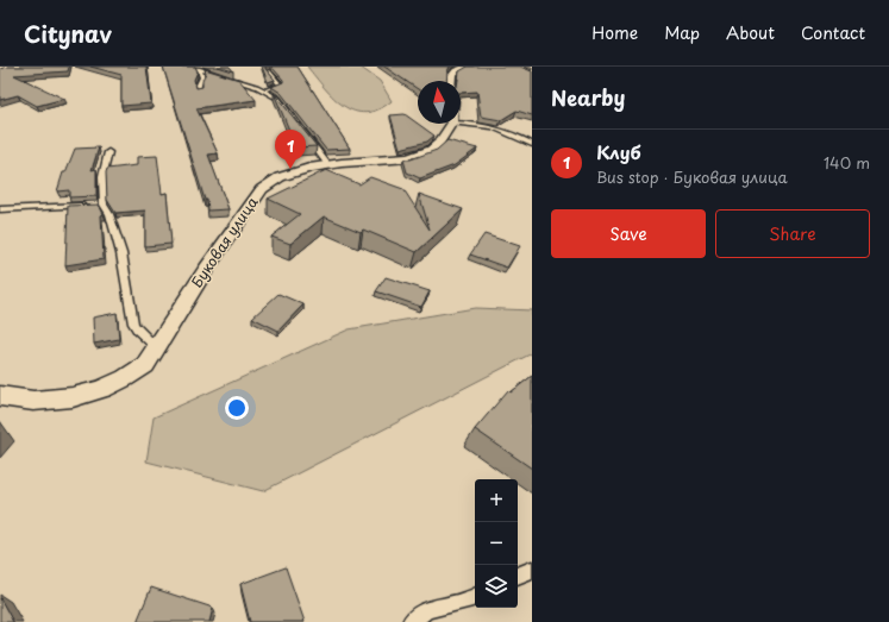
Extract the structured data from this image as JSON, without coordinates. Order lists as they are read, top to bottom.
{
  "streets": {
    "street": ["Буковая улица"]
  },
  "north": "top",
  "page": {
    "header": "Citynav",
    "nav": [
      "Home",
      "Map",
      "About",
      "Contact"
    ],
    "heading": "Nearby",
    "list": [
      {
        "mark": "1",
        "name": "Клуб",
        "note": "Bus stop · Буковая улица",
        "value": "140 m"
      }
    ],
    "pins": "1",
    "buttons": ["Save", "Share"],
    "map_buttons": ["+", "−"]
  }
}
